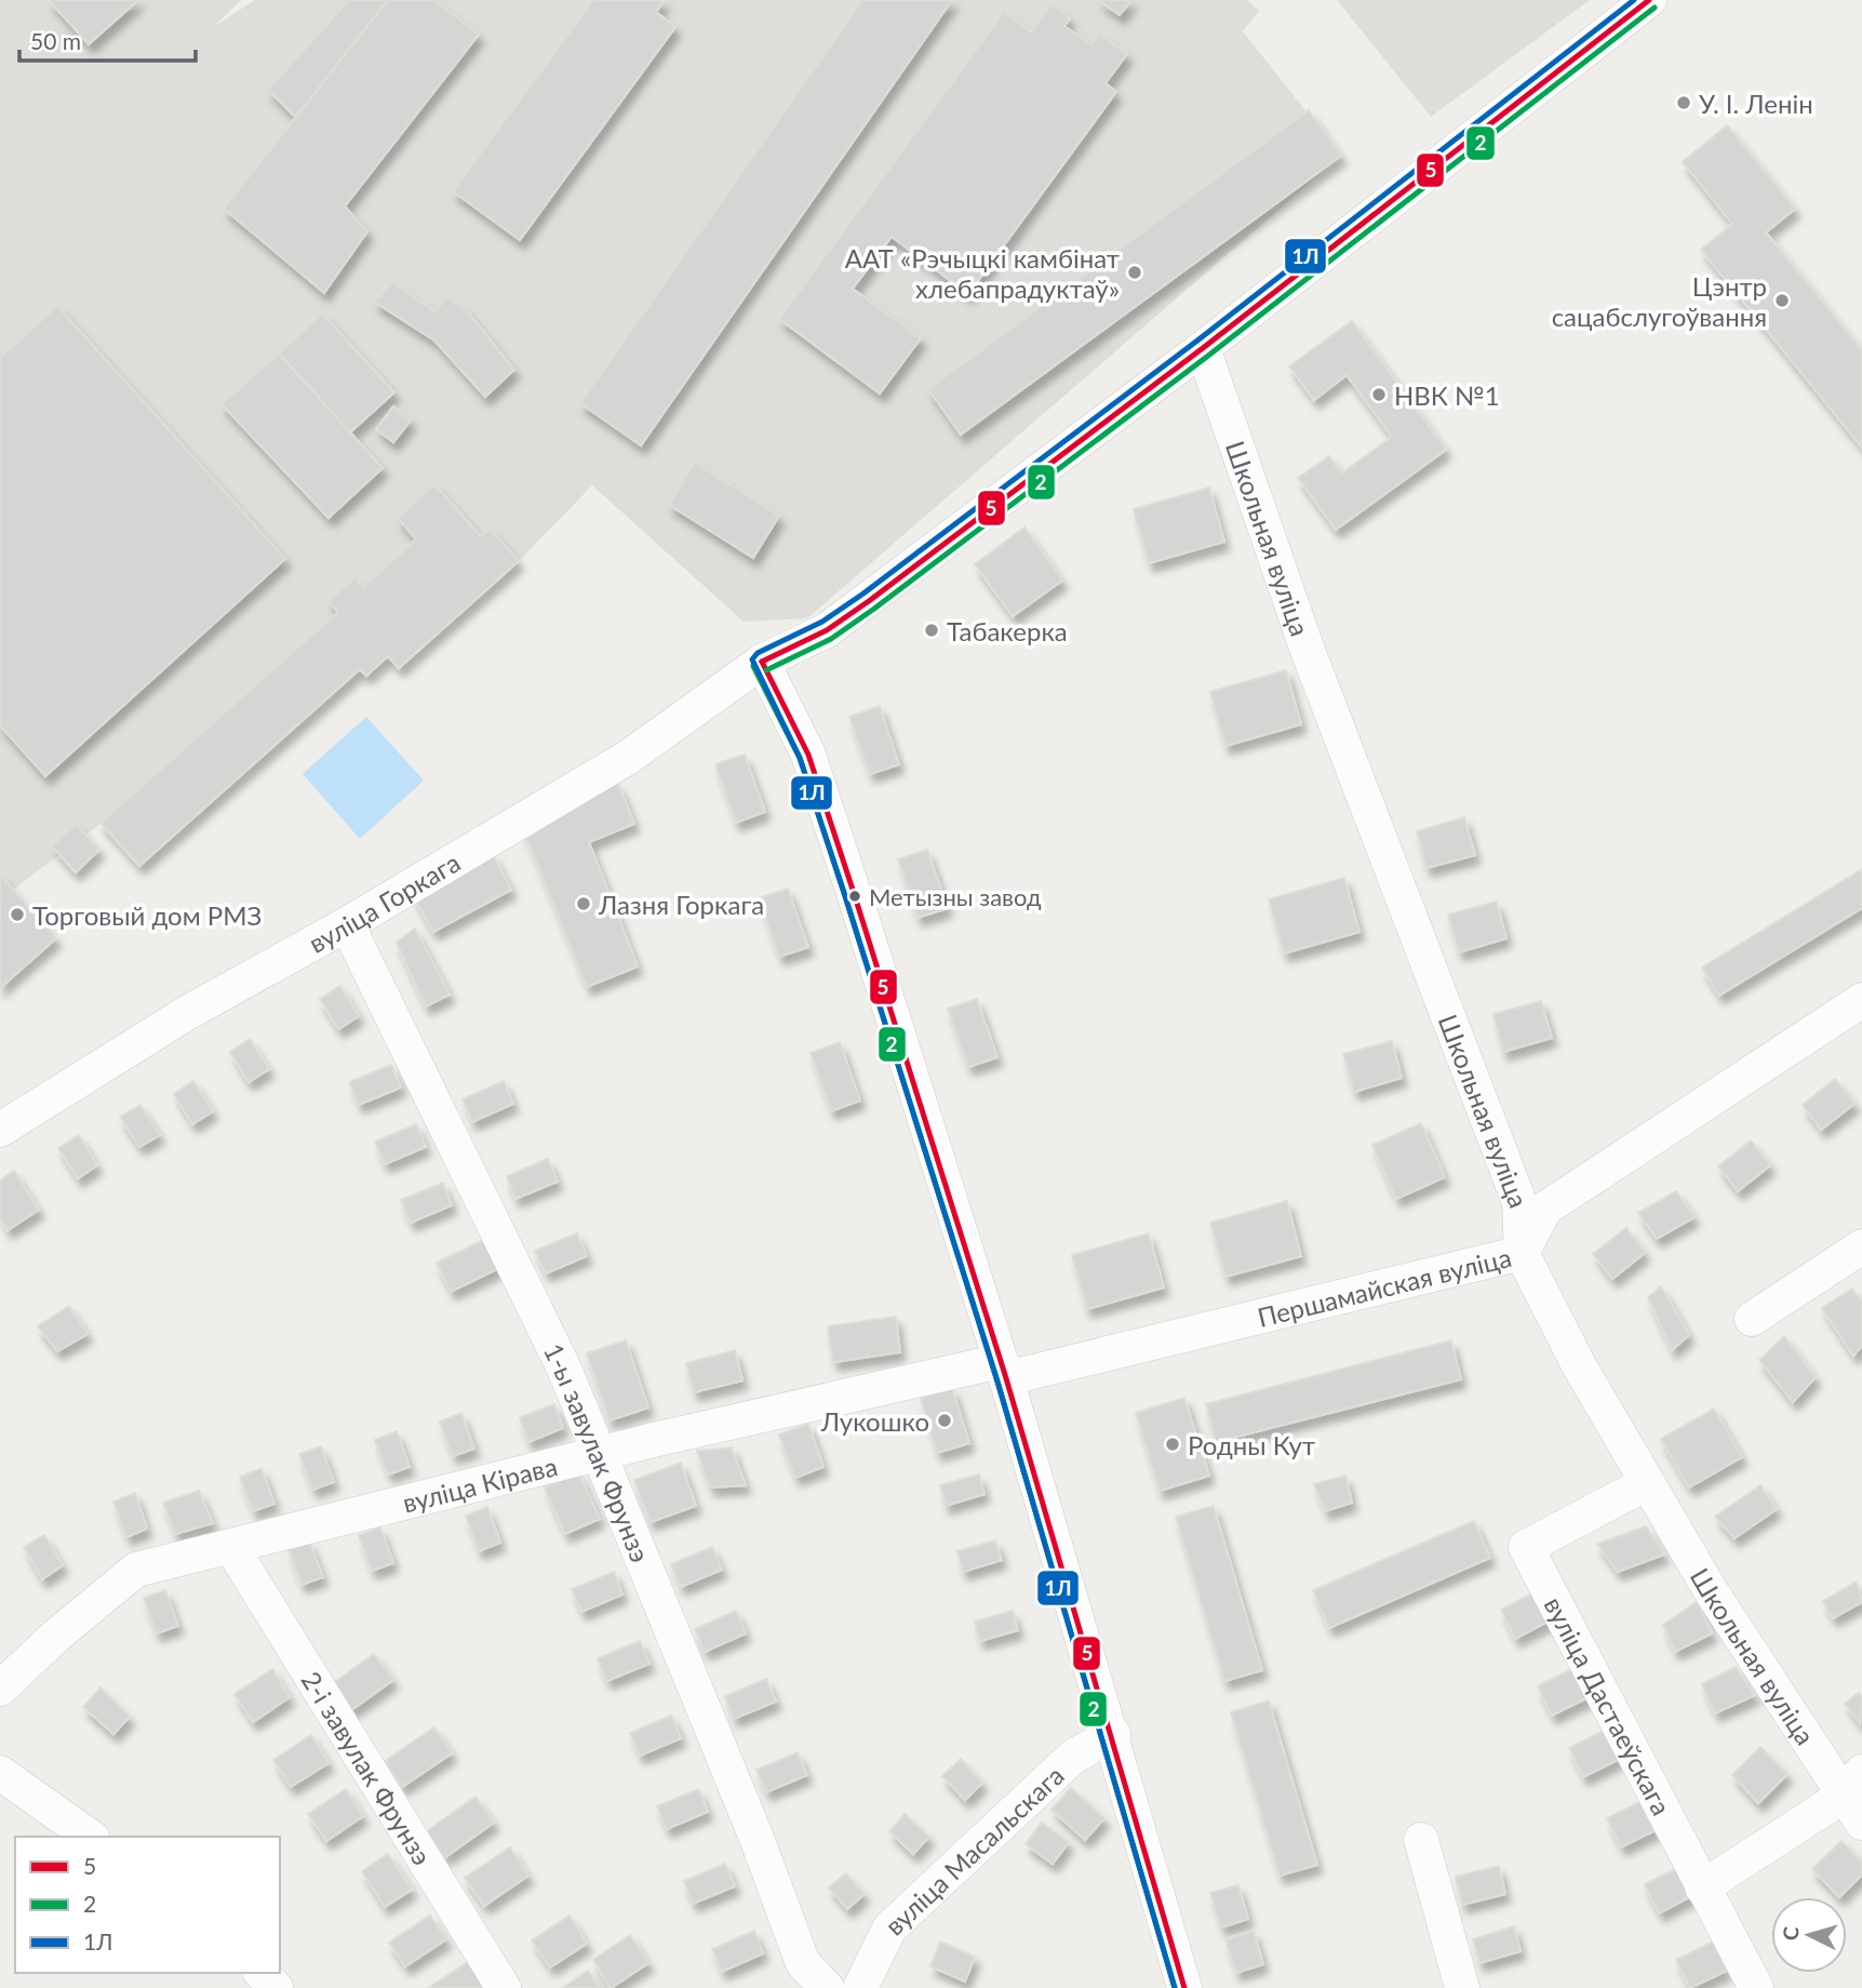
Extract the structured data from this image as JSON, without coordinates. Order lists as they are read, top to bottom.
{
  "streets": {
    "street": [
      "Школьная вуліца",
      "вуліца Горкага",
      "Першамайская вуліца",
      "1-ы завулак Фрунзэ",
      "вуліца Кірава",
      "вуліца Дастаеўскага",
      "2-і завулак Фрунзэ",
      "вуліца Масальскага"
    ]
  },
  "crossings": [
    ["Школьная вуліца", "вуліца Горкага"],
    ["Школьная вуліца", "Першамайская вуліца"],
    ["Школьная вуліца", "вуліца Дастаеўскага"],
    ["вуліца Горкага", "1-ы завулак Фрунзэ"],
    ["Першамайская вуліца", "вуліца Кірава"],
    ["1-ы завулак Фрунзэ", "вуліца Кірава"],
    ["вуліца Кірава", "2-і завулак Фрунзэ"]
  ],
  "places": [
    "У. І. Ленін",
    "ААТ «Рэчыцкі камбінат хлебапрадуктаў»",
    "Цэнтр сацабслугоўвання",
    "НВК №1",
    "Табакерка",
    "Метызны завод",
    "Лазня Горкага",
    "Торговый дом РМЗ",
    "Лукошко",
    "Родны Кут"
  ],
  "lines": ["transit line 5", "transit line 1Л", "transit line 2"],
  "legend": ["5", "2", "1Л"],
  "scale_bar": "50 m",
  "north": "left"
}
